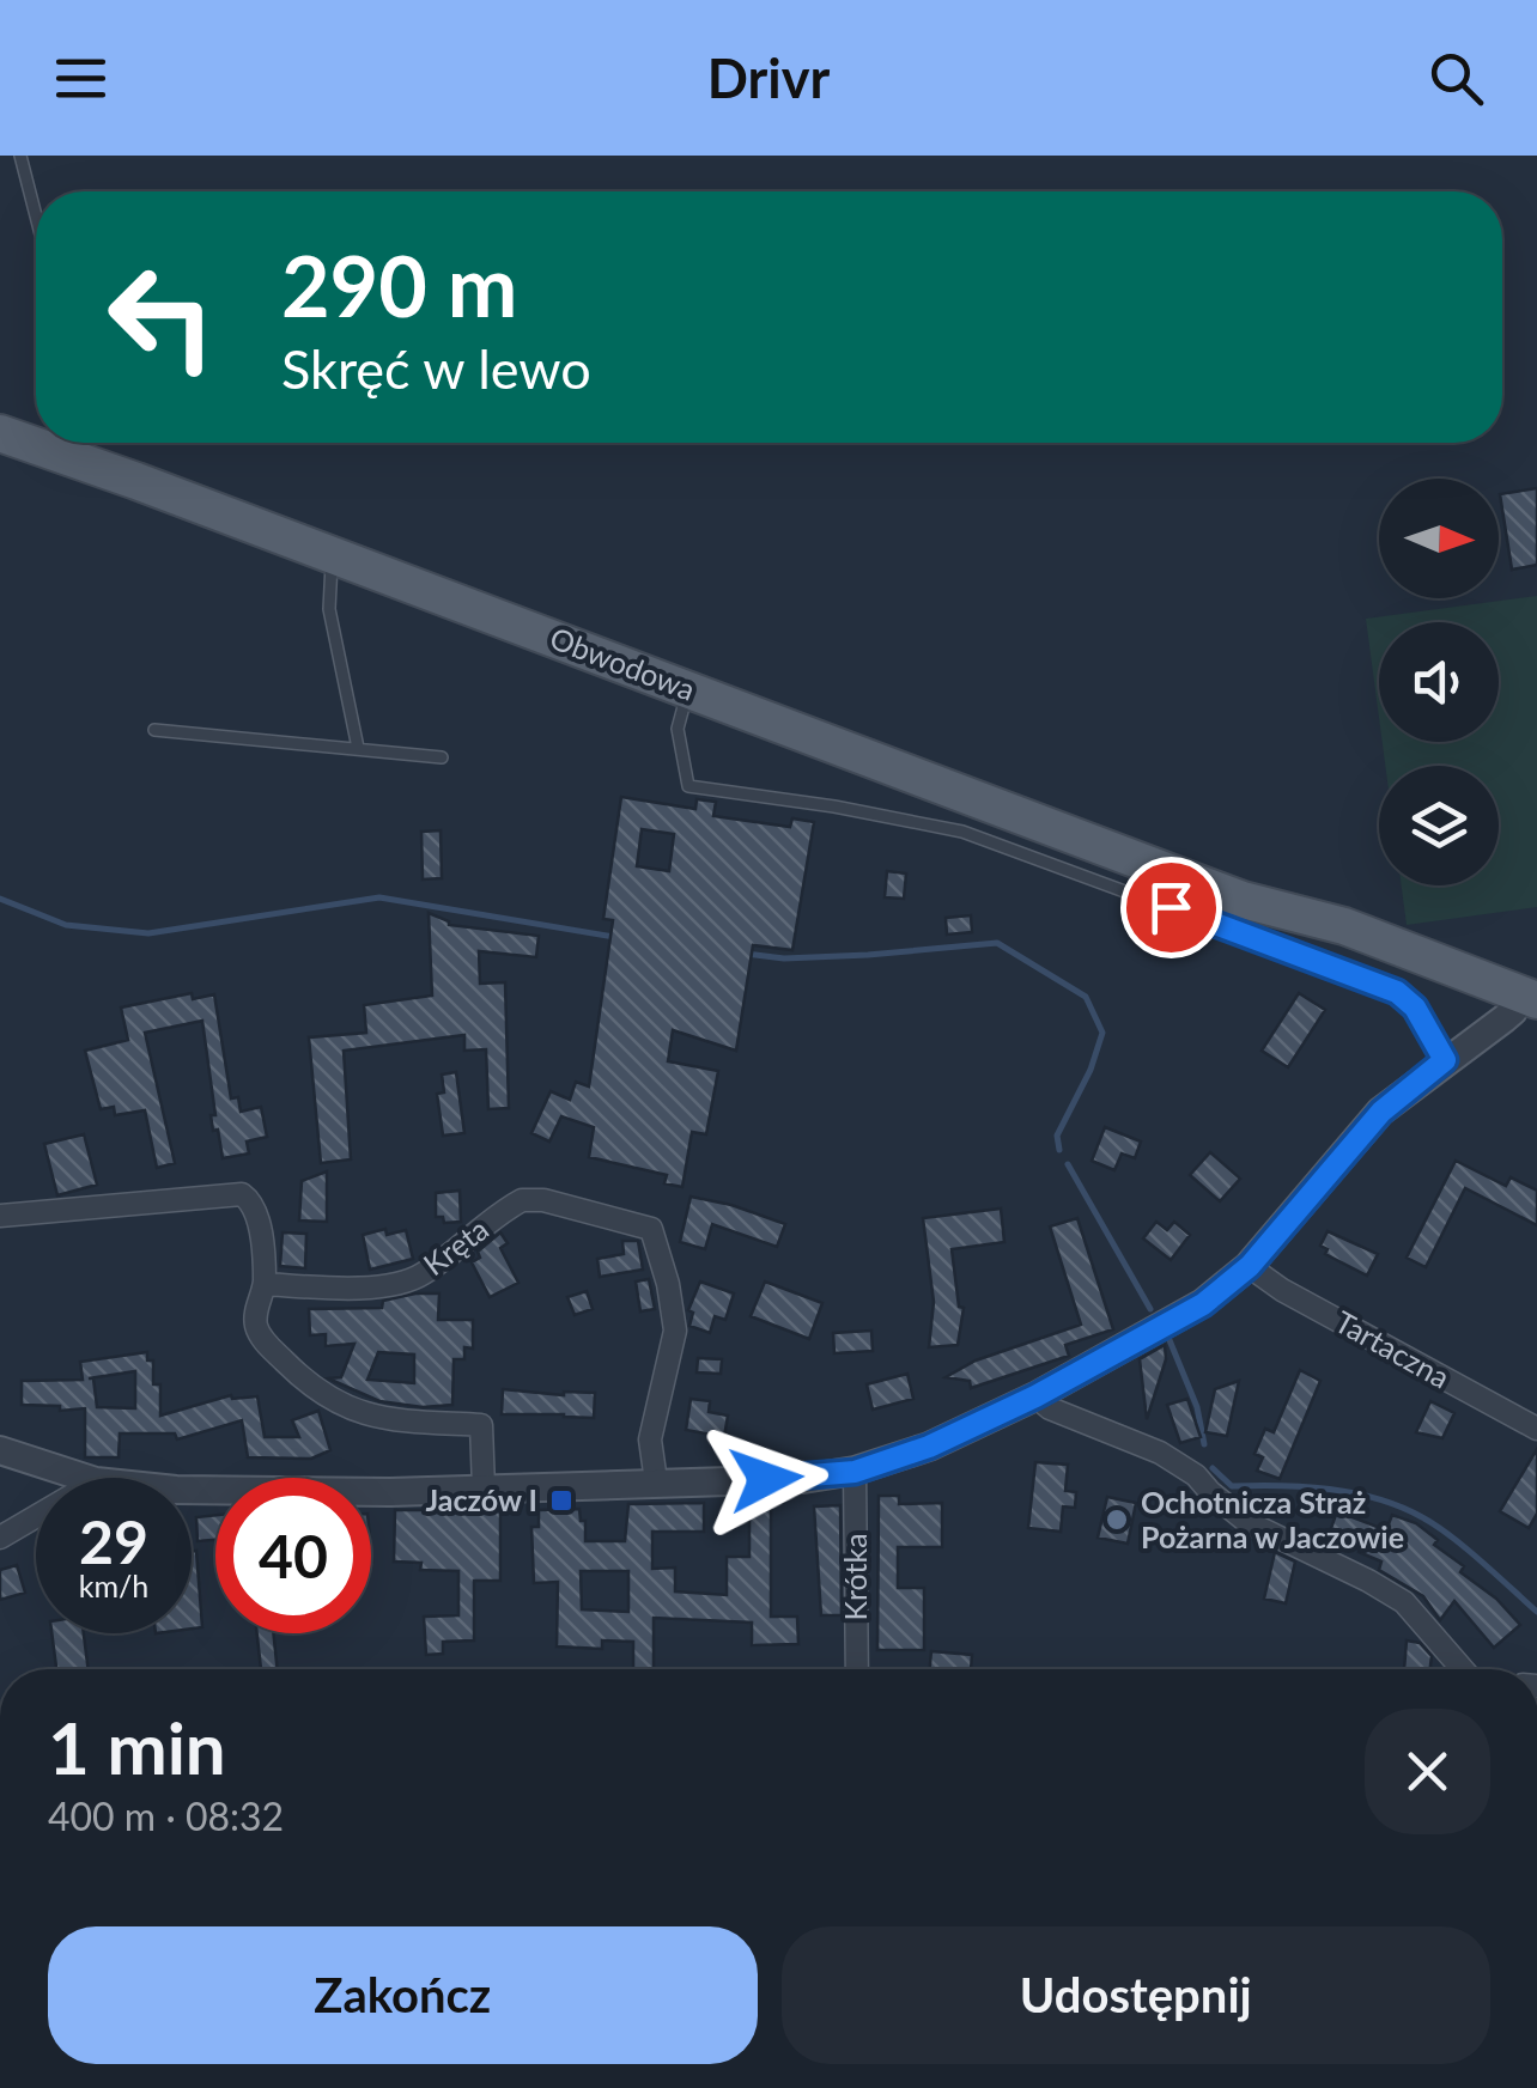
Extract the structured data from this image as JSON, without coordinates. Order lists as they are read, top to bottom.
{
  "streets": {
    "main road": ["Obwodowa"],
    "street": ["Kręta", "Tartaczna", "Krótka"]
  },
  "places": {
    "transit": ["Jaczów I"],
    "other": ["Ochotnicza Straż Pożarna w Jaczowie"]
  },
  "north": "right",
  "page": {
    "header": "Drivr",
    "turn": ["290 m", "Skręć w lewo"],
    "speed": "29 km/h",
    "limit": "40",
    "heading": ["1 min", "400 m · 08:32"],
    "buttons": ["Zakończ", "Udostępnij"]
  }
}
